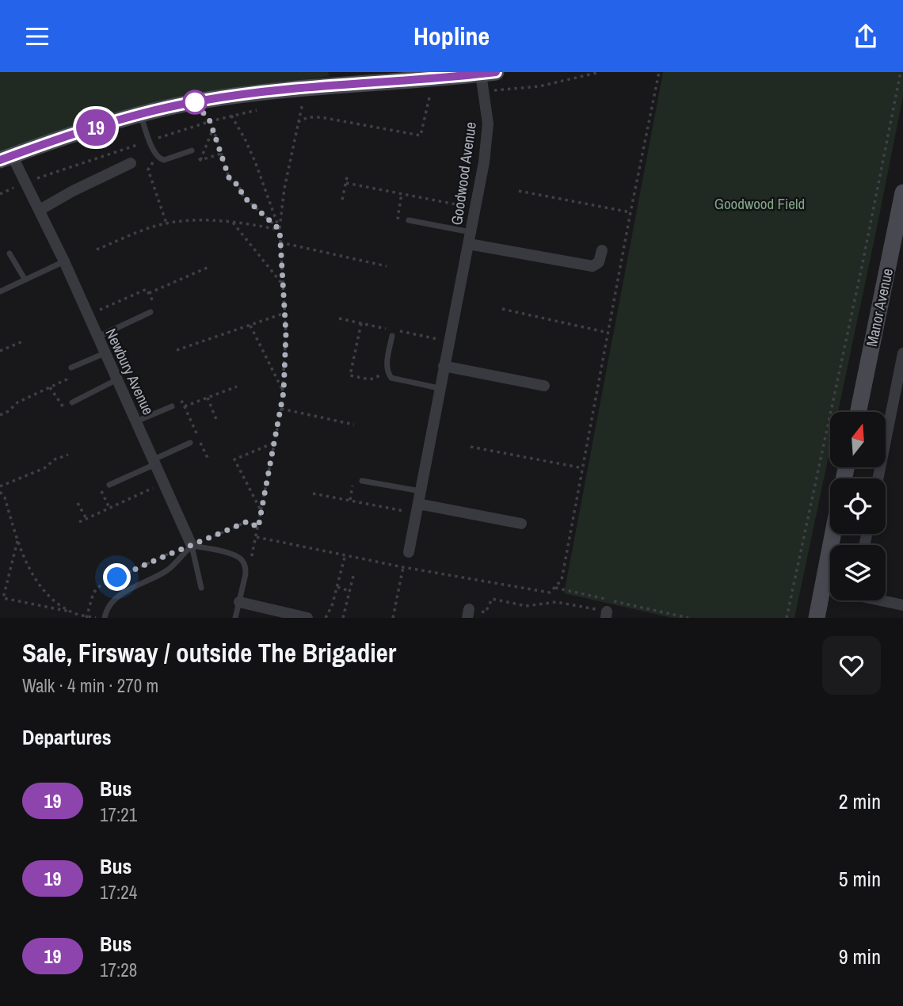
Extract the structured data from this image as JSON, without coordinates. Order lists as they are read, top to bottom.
{
  "streets": {
    "street": ["Goodwood Avenue", "Manor Avenue", "Newbury Avenue"]
  },
  "parks": ["Goodwood Field"],
  "lines": ["bus line 19"],
  "north": "top",
  "page": {
    "header": "Hopline",
    "on_map": "19",
    "heading": [
      ["Sale, Firsway / outside The Brigadier", "Walk · 4 min · 270 m"],
      "Departures"
    ],
    "list": [
      {
        "mark": "19",
        "name": "Bus",
        "note": "17:21",
        "value": "2 min"
      },
      {
        "mark": "19",
        "name": "Bus",
        "note": "17:24",
        "value": "5 min"
      },
      {
        "mark": "19",
        "name": "Bus",
        "note": "17:28",
        "value": "9 min"
      }
    ]
  }
}
